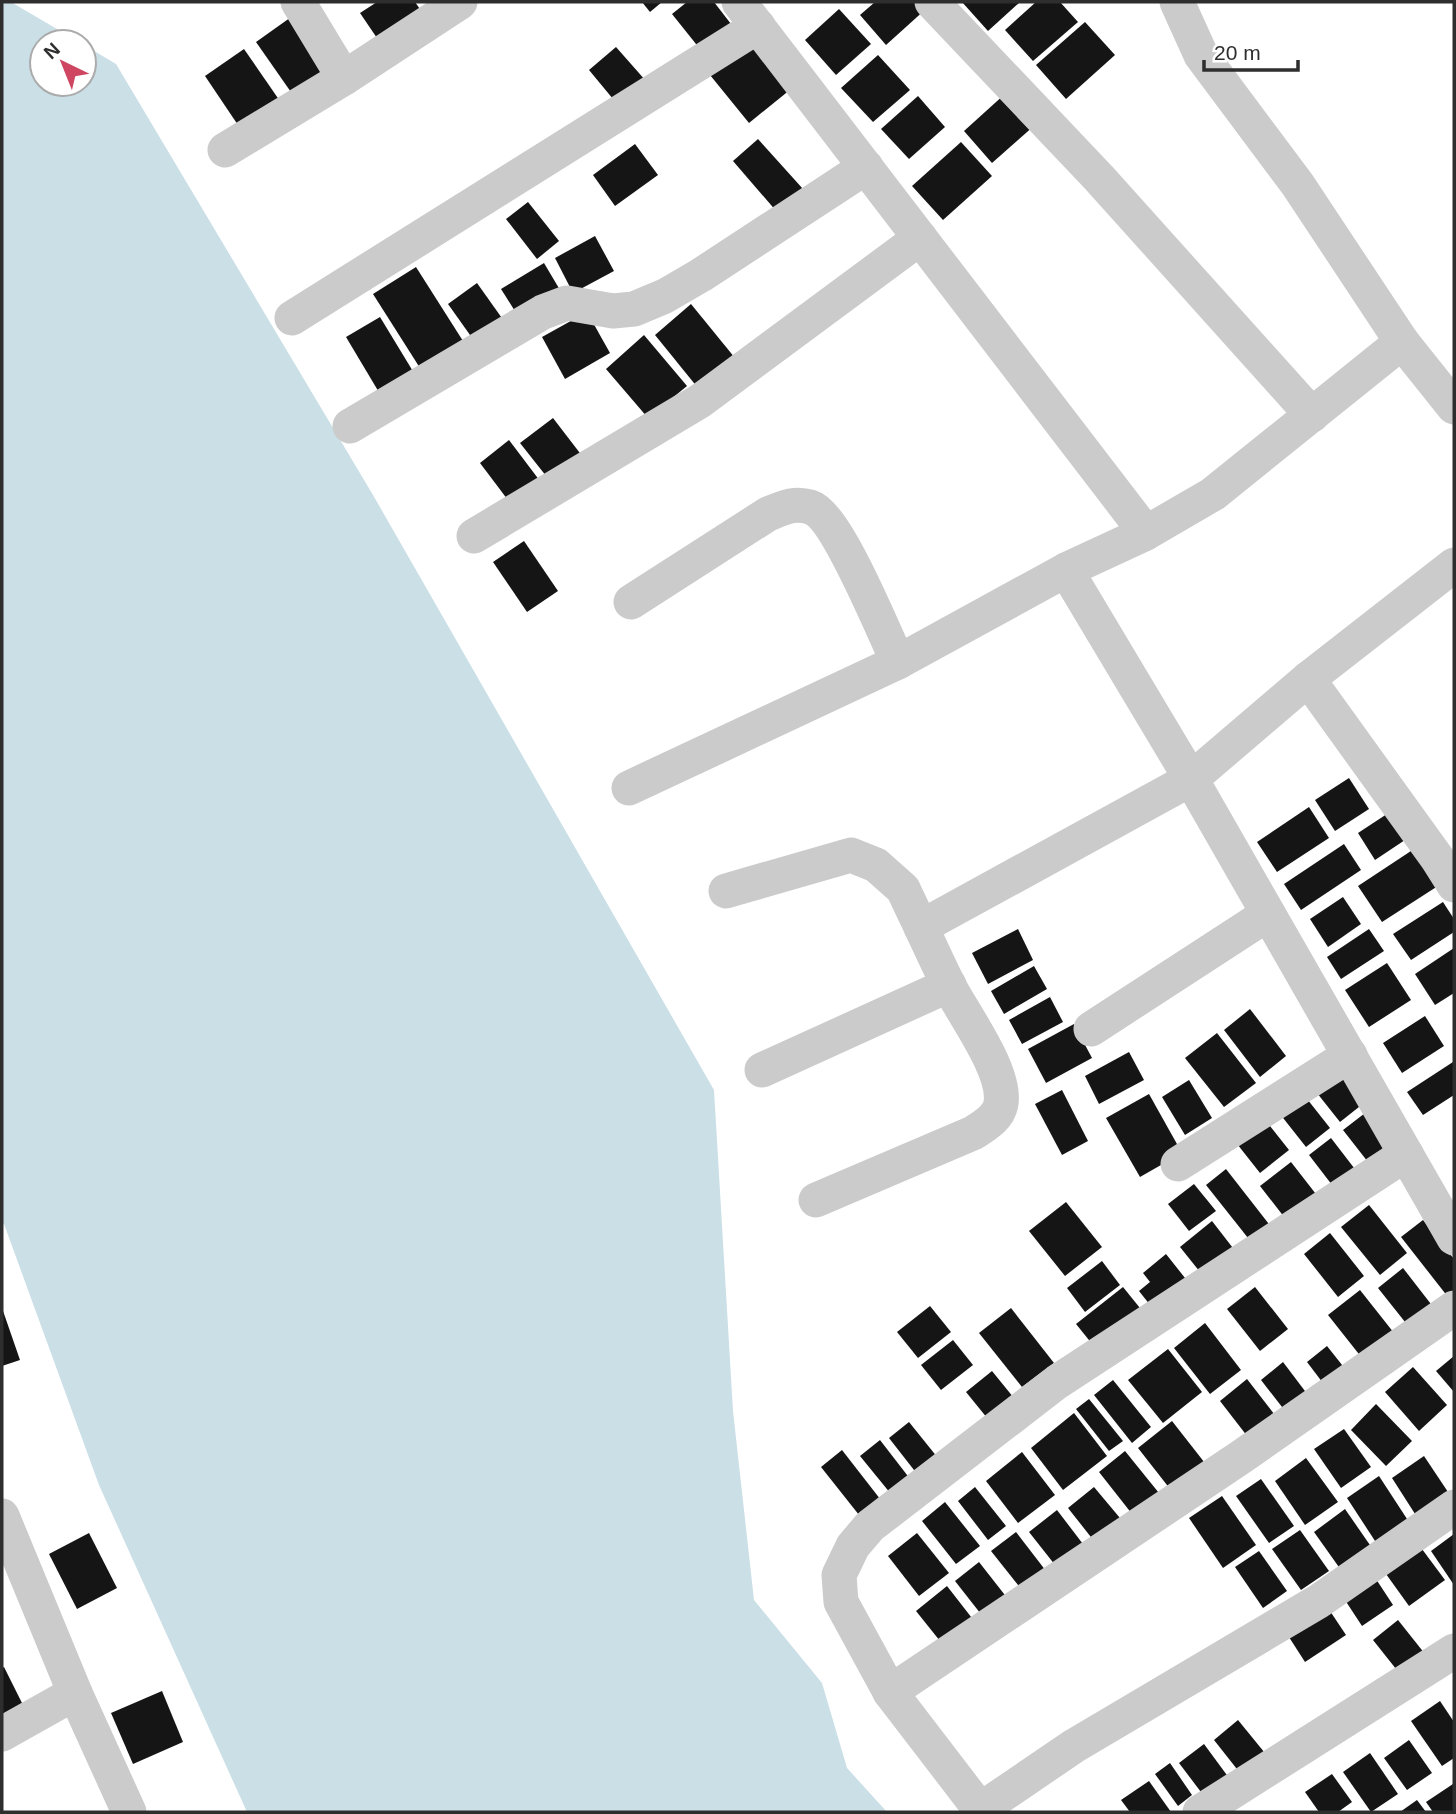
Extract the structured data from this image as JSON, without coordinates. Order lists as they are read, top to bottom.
{
  "scale_bar": "20 m",
  "north": "top left"
}
